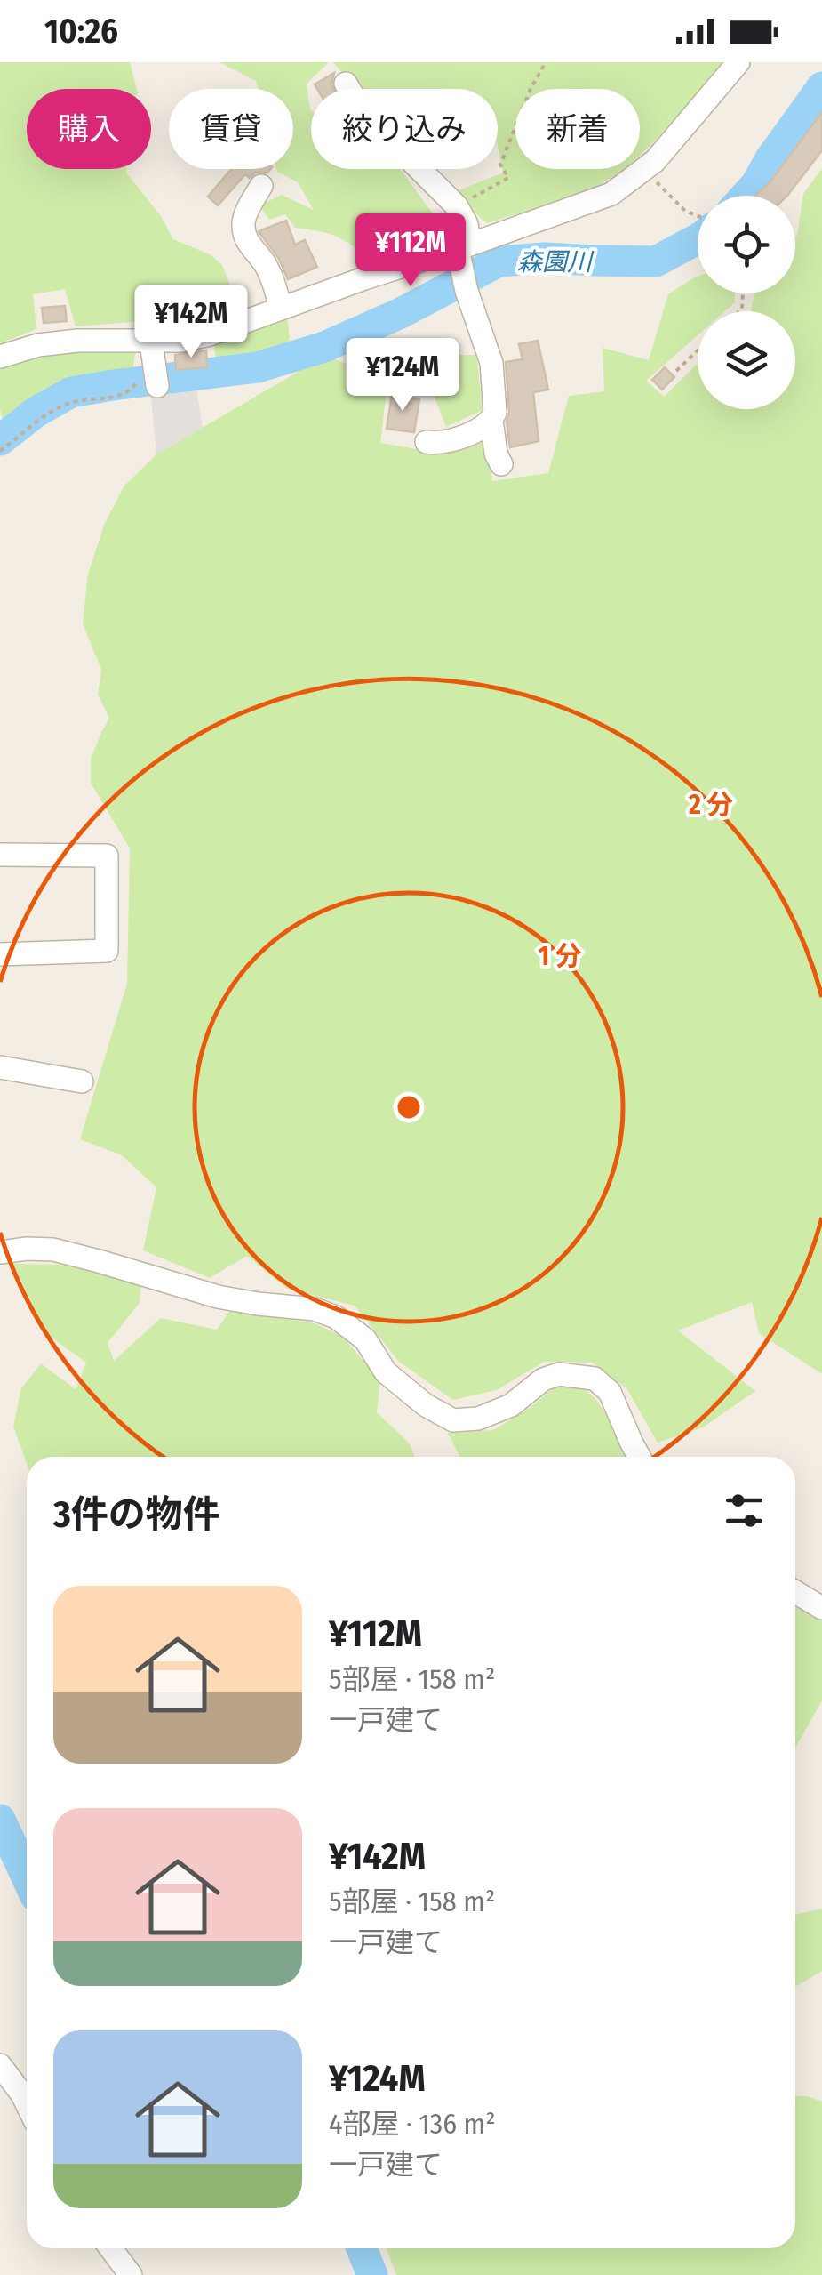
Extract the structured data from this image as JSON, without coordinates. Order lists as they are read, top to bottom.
{
  "water": ["森園川"],
  "page": {
    "status": "10:26",
    "chip": [
      "購入",
      "賃貸",
      "絞り込み",
      "新着"
    ],
    "price": ["¥112M", "¥142M", "¥124M"],
    "heading": "3件の物件",
    "list": [
      {
        "name": "¥112M",
        "note": "5部屋 · 158 m² · 一戸建て"
      },
      {
        "name": "¥142M",
        "note": "5部屋 · 158 m² · 一戸建て"
      },
      {
        "name": "¥124M",
        "note": "4部屋 · 136 m² · 一戸建て"
      }
    ]
  },
  "rings": ["2 分", "1 分"]
}
